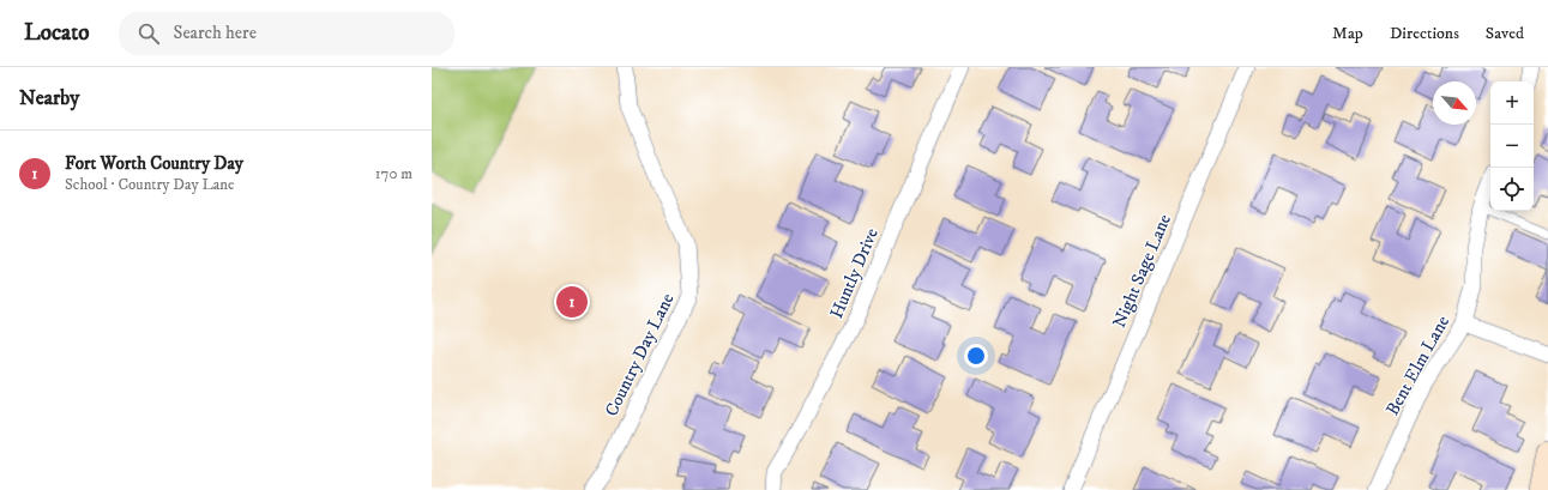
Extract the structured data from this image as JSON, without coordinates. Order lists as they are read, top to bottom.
{
  "streets": {
    "street": [
      "Night Sage Lane",
      "Huntly Drive",
      "Country Day Lane",
      "Bent Elm Lane"
    ]
  },
  "north": "bottom right",
  "page": {
    "header": "Locato",
    "search": "Search here",
    "nav": ["Map", "Directions", "Saved"],
    "heading": "Nearby",
    "map_buttons": ["+", "−"],
    "list": [
      {
        "mark": "1",
        "name": "Fort Worth Country Day",
        "note": "School · Country Day Lane",
        "value": "170 m"
      }
    ],
    "pins": "1"
  }
}
